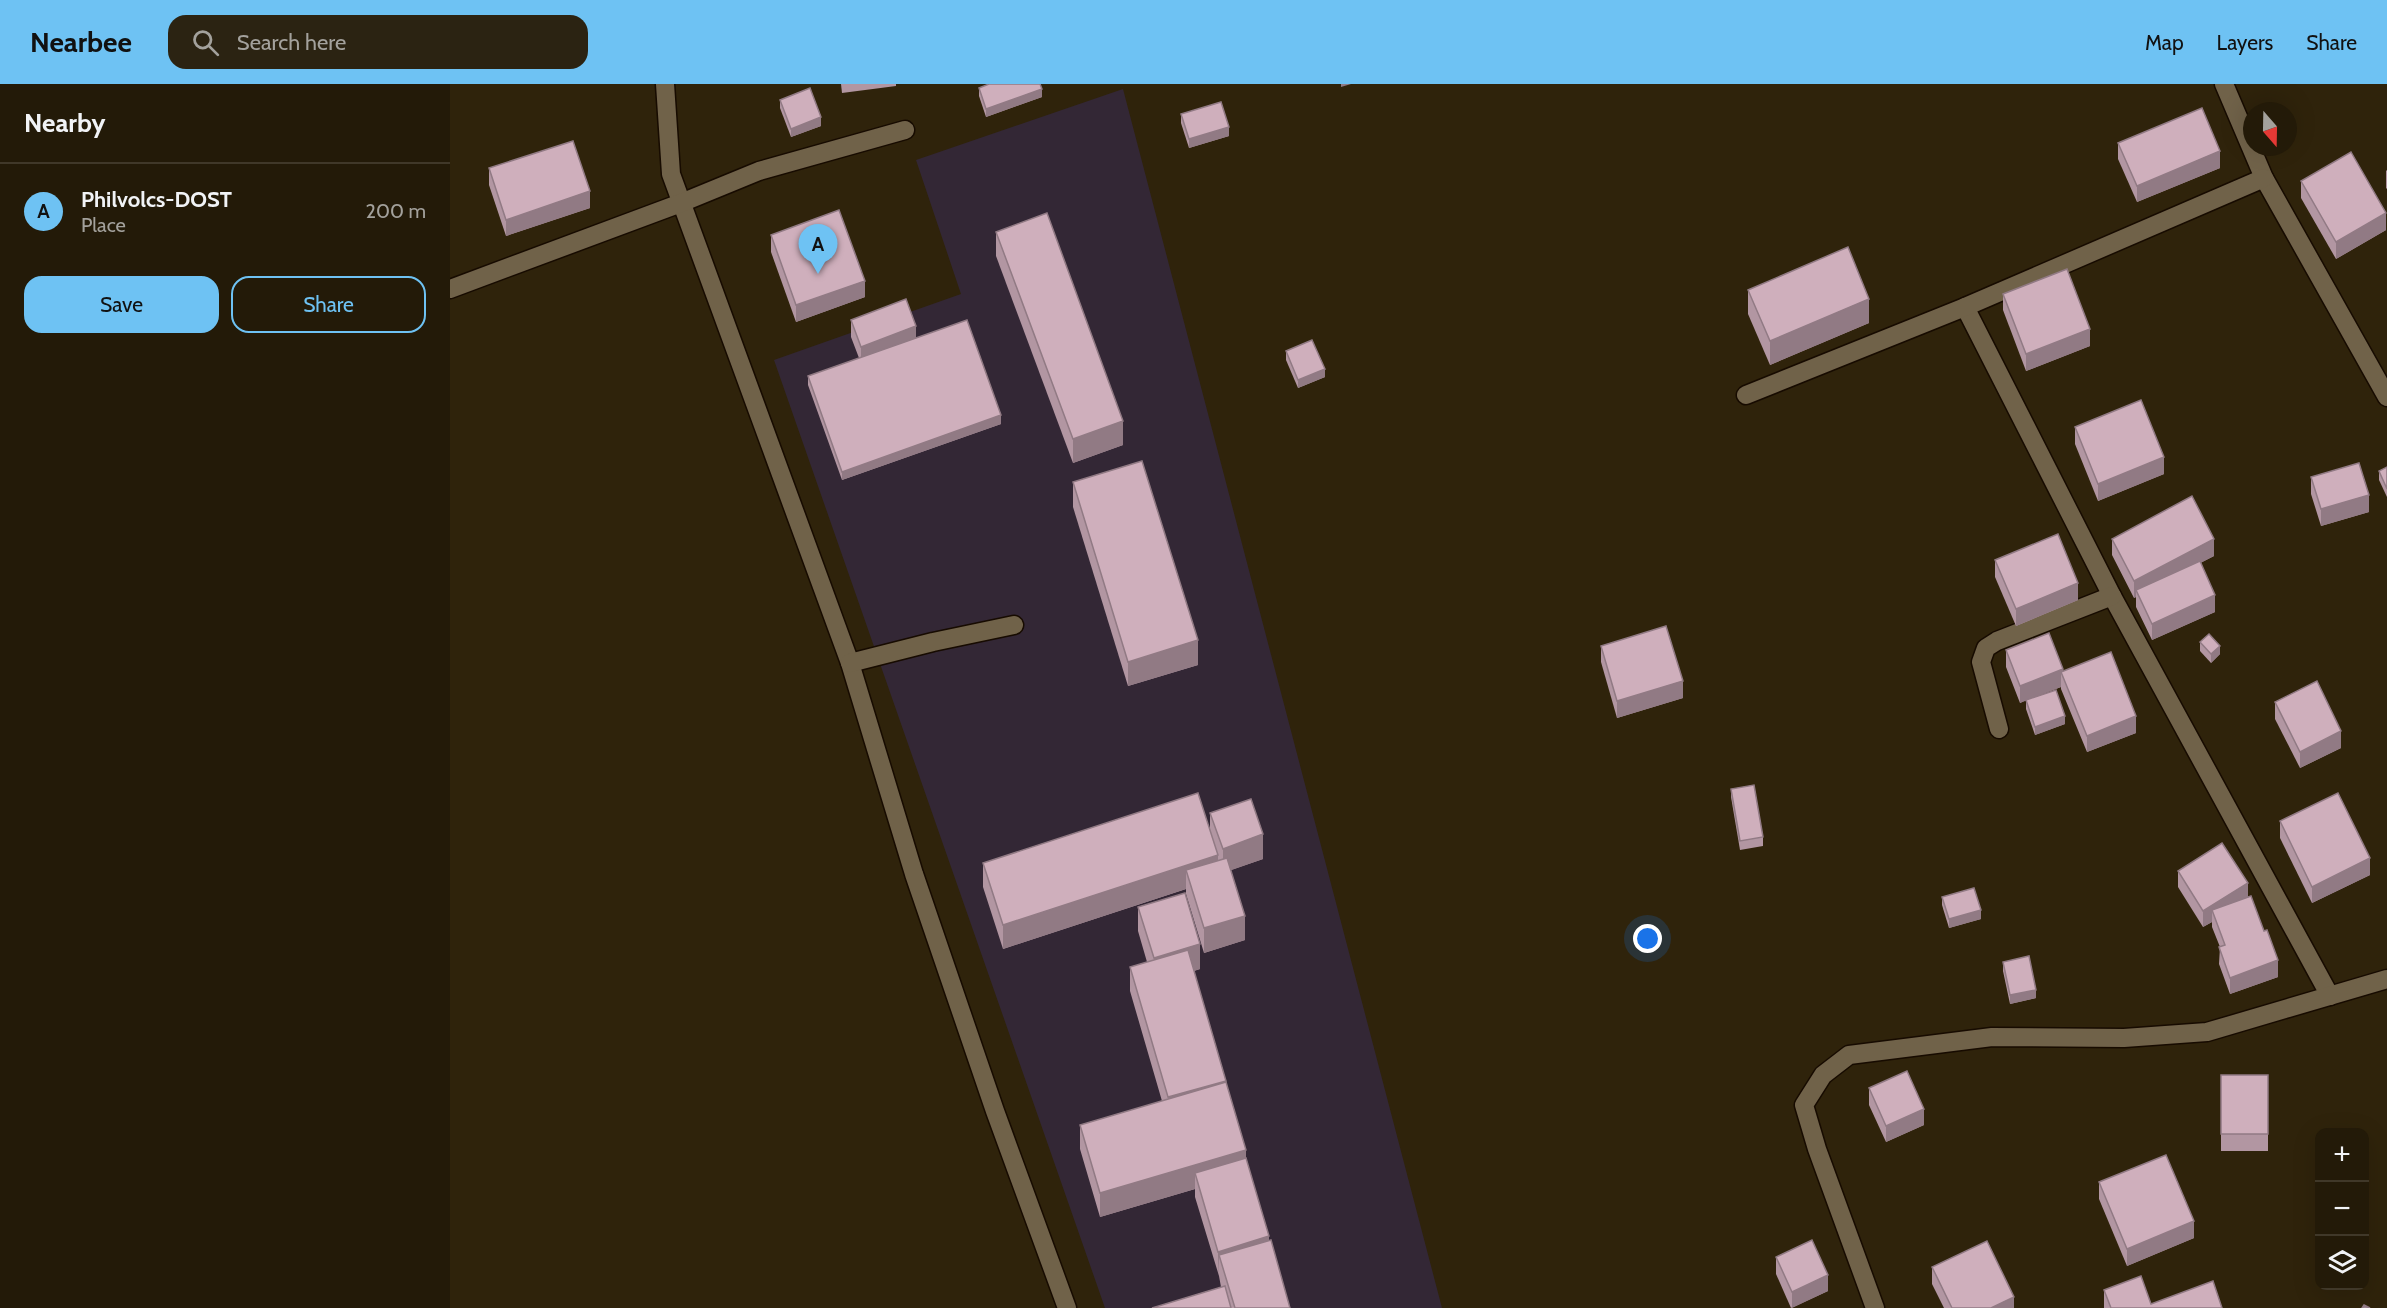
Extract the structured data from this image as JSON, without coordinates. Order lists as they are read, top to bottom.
{
  "north": "bottom",
  "page": {
    "header": "Nearbee",
    "search": "Search here",
    "nav": ["Map", "Layers", "Share"],
    "heading": "Nearby",
    "list": [
      {
        "mark": "A",
        "name": "Philvolcs-DOST",
        "note": "Place",
        "value": "200 m"
      }
    ],
    "pins": "A",
    "buttons": ["Save", "Share"],
    "map_buttons": ["+", "−"]
  }
}
